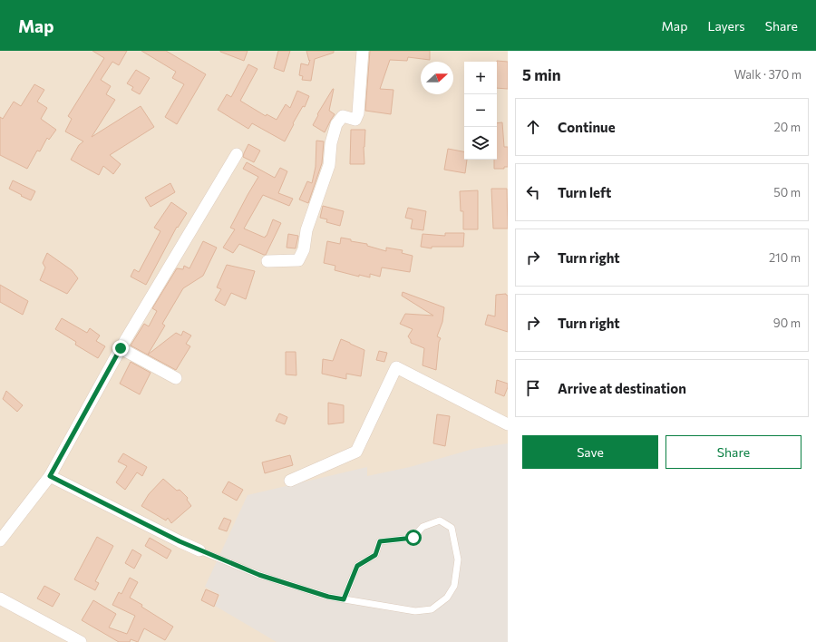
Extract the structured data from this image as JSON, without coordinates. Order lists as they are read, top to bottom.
{
  "north": "right",
  "page": {
    "header": "Map",
    "nav": ["Map", "Layers", "Share"],
    "heading": ["5 min", "Walk · 370 m"],
    "map_buttons": ["+", "−"],
    "list": [
      ["Continue", "20 m"],
      ["Turn left", "50 m"],
      ["Turn right", "210 m"],
      ["Turn right", "90 m"],
      "Arrive at destination"
    ],
    "buttons": ["Save", "Share"]
  }
}
